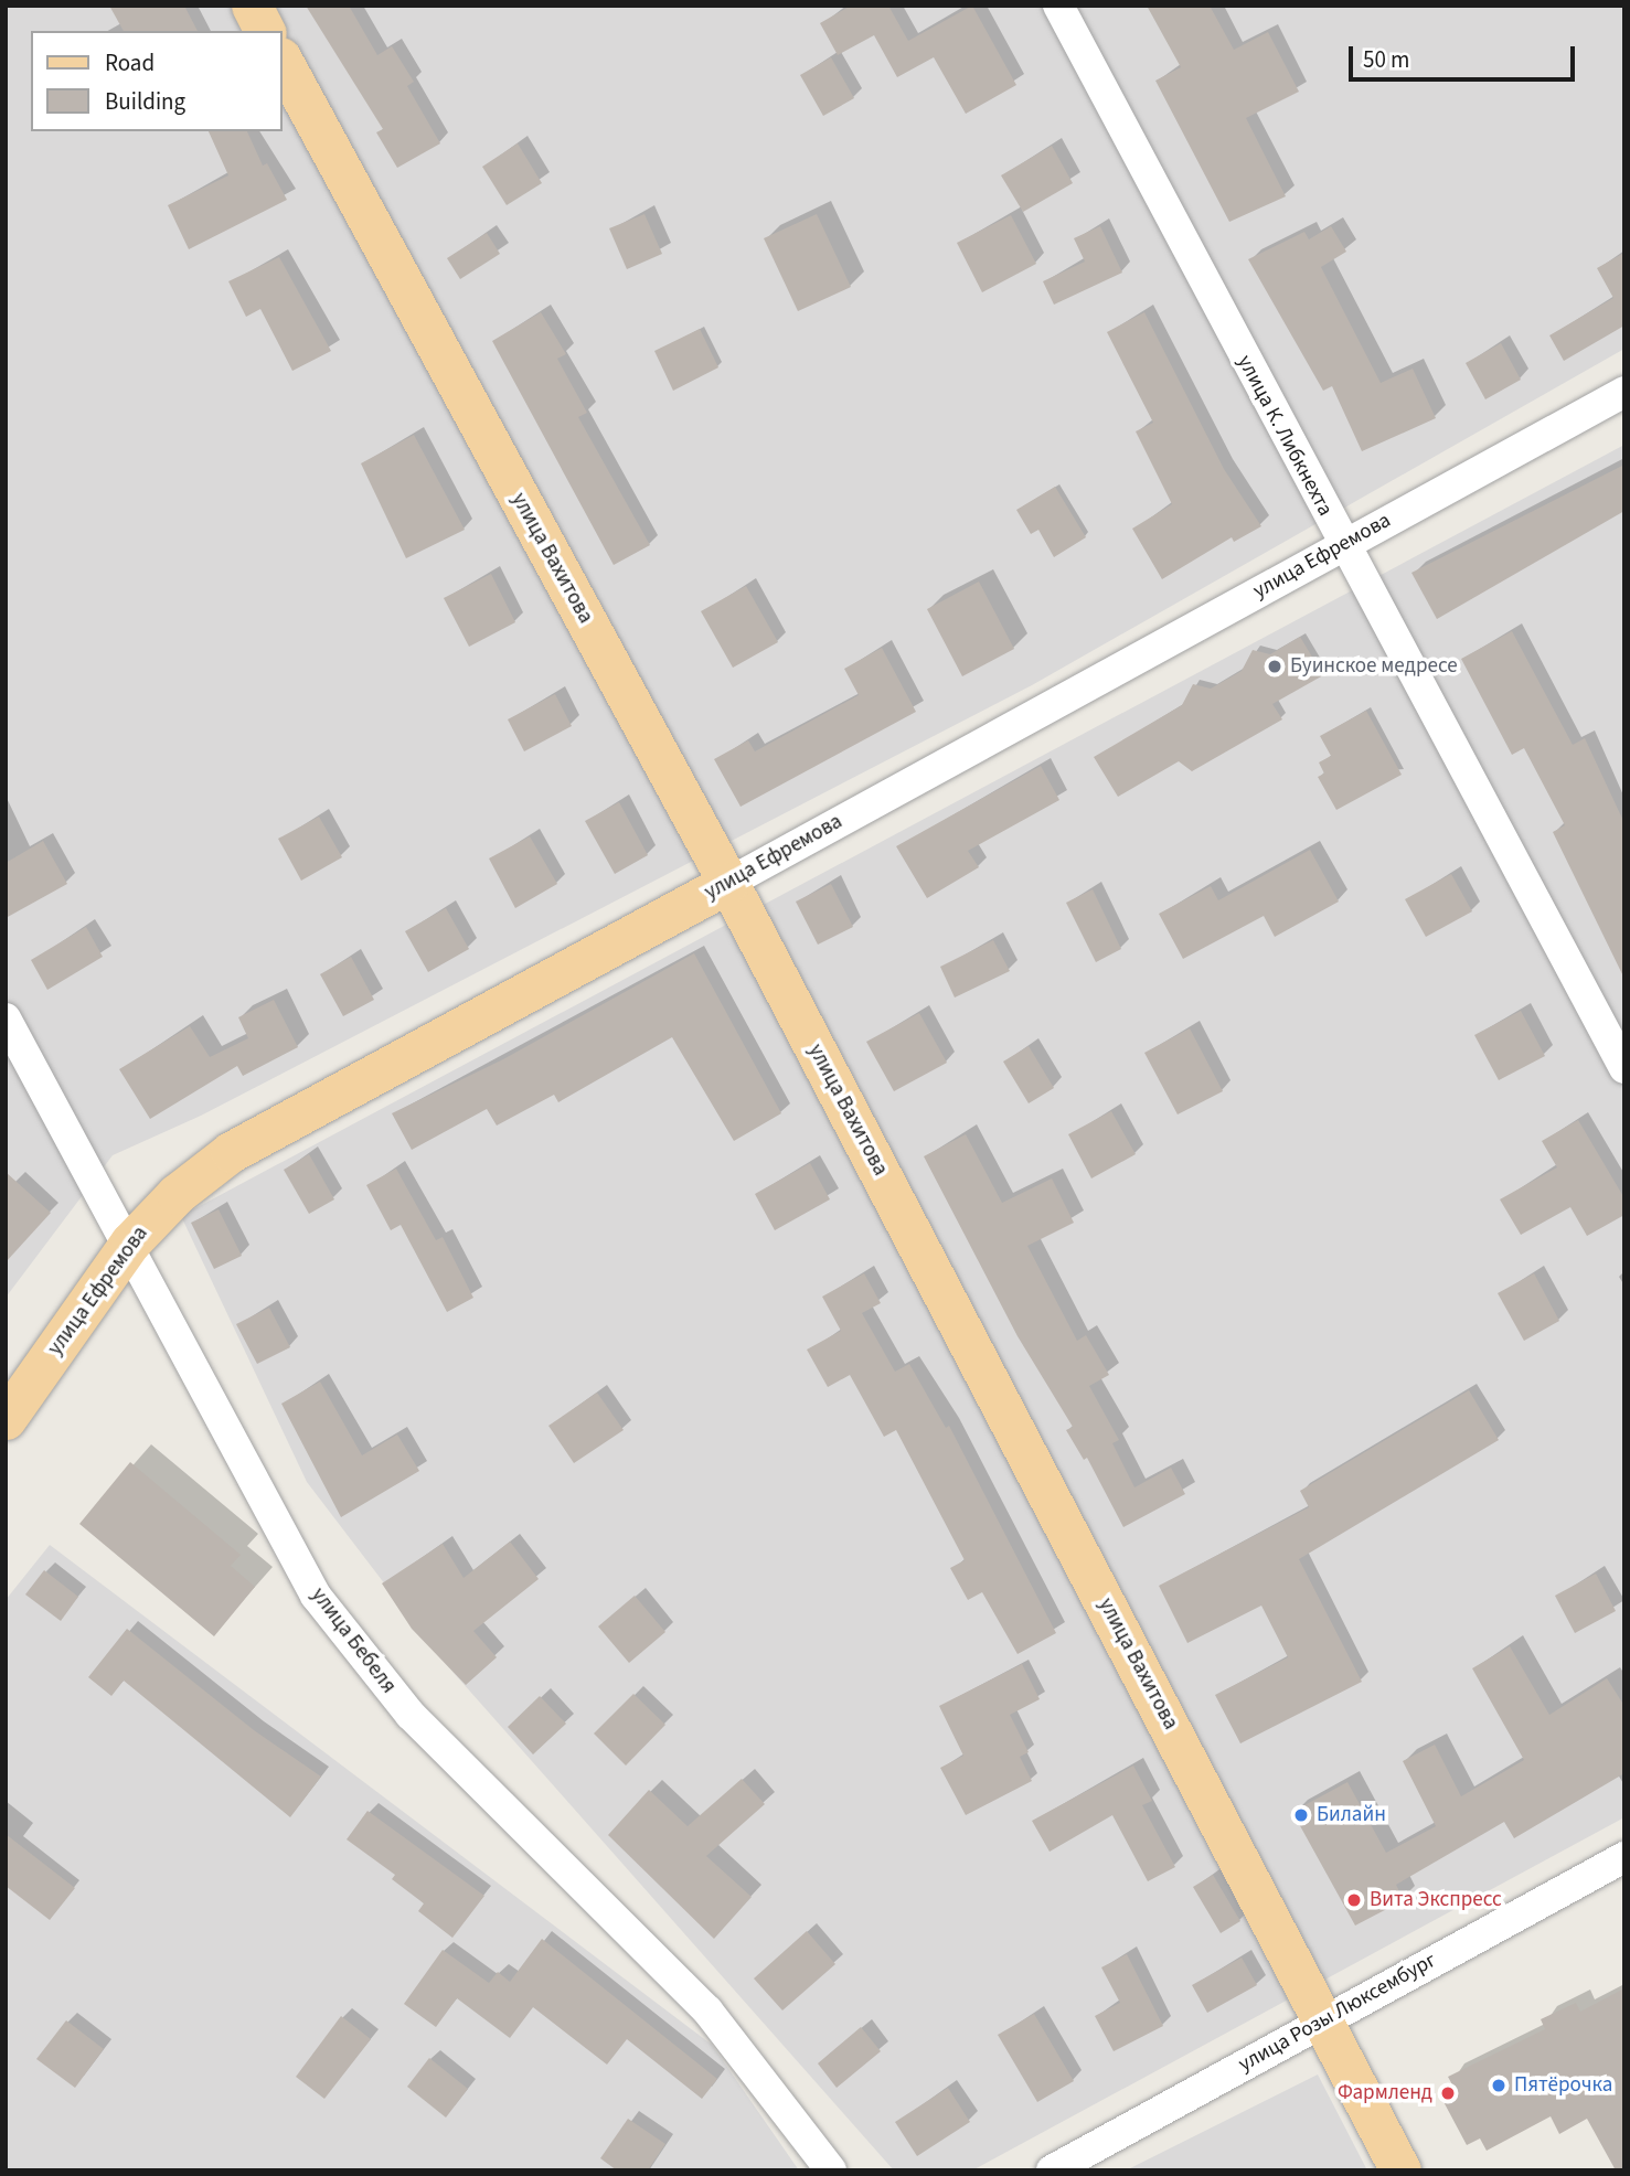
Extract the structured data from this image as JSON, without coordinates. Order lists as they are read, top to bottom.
{
  "streets": {
    "main road": ["улица Ефремова", "улица Вахитова"],
    "street": ["улица К. Либкнехта", "улица Бебеля", "улица Розы Люксембург"]
  },
  "crossings": [
    ["улица К. Либкнехта", "улица Ефремова"],
    ["улица Ефремова", "улица Вахитова"],
    ["улица Ефремова", "улица Бебеля"],
    ["улица Вахитова", "улица Розы Люксембург"]
  ],
  "places": [
    "Буинское медресе",
    "Билайн",
    "Вита Экспресс",
    "Пятёрочка",
    "Фармленд"
  ],
  "legend": ["Road", "Building"],
  "scale_bar": "50 m"
}
